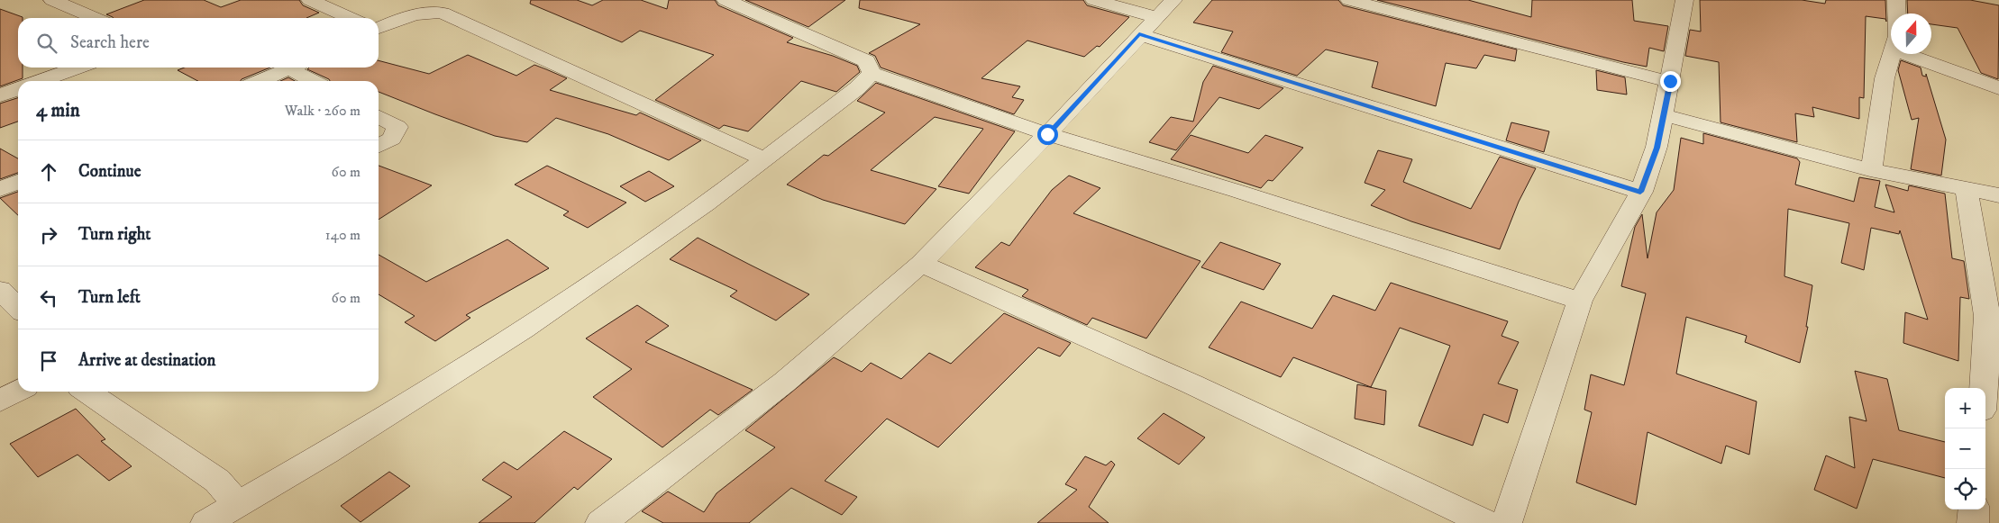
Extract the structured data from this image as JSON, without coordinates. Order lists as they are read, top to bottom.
{
  "north": "top",
  "page": {
    "search": "Search here",
    "heading": ["4 min", "Walk · 260 m"],
    "list": [
      ["Continue", "60 m"],
      ["Turn right", "140 m"],
      ["Turn left", "60 m"],
      "Arrive at destination"
    ],
    "map_buttons": ["+", "−"]
  }
}
